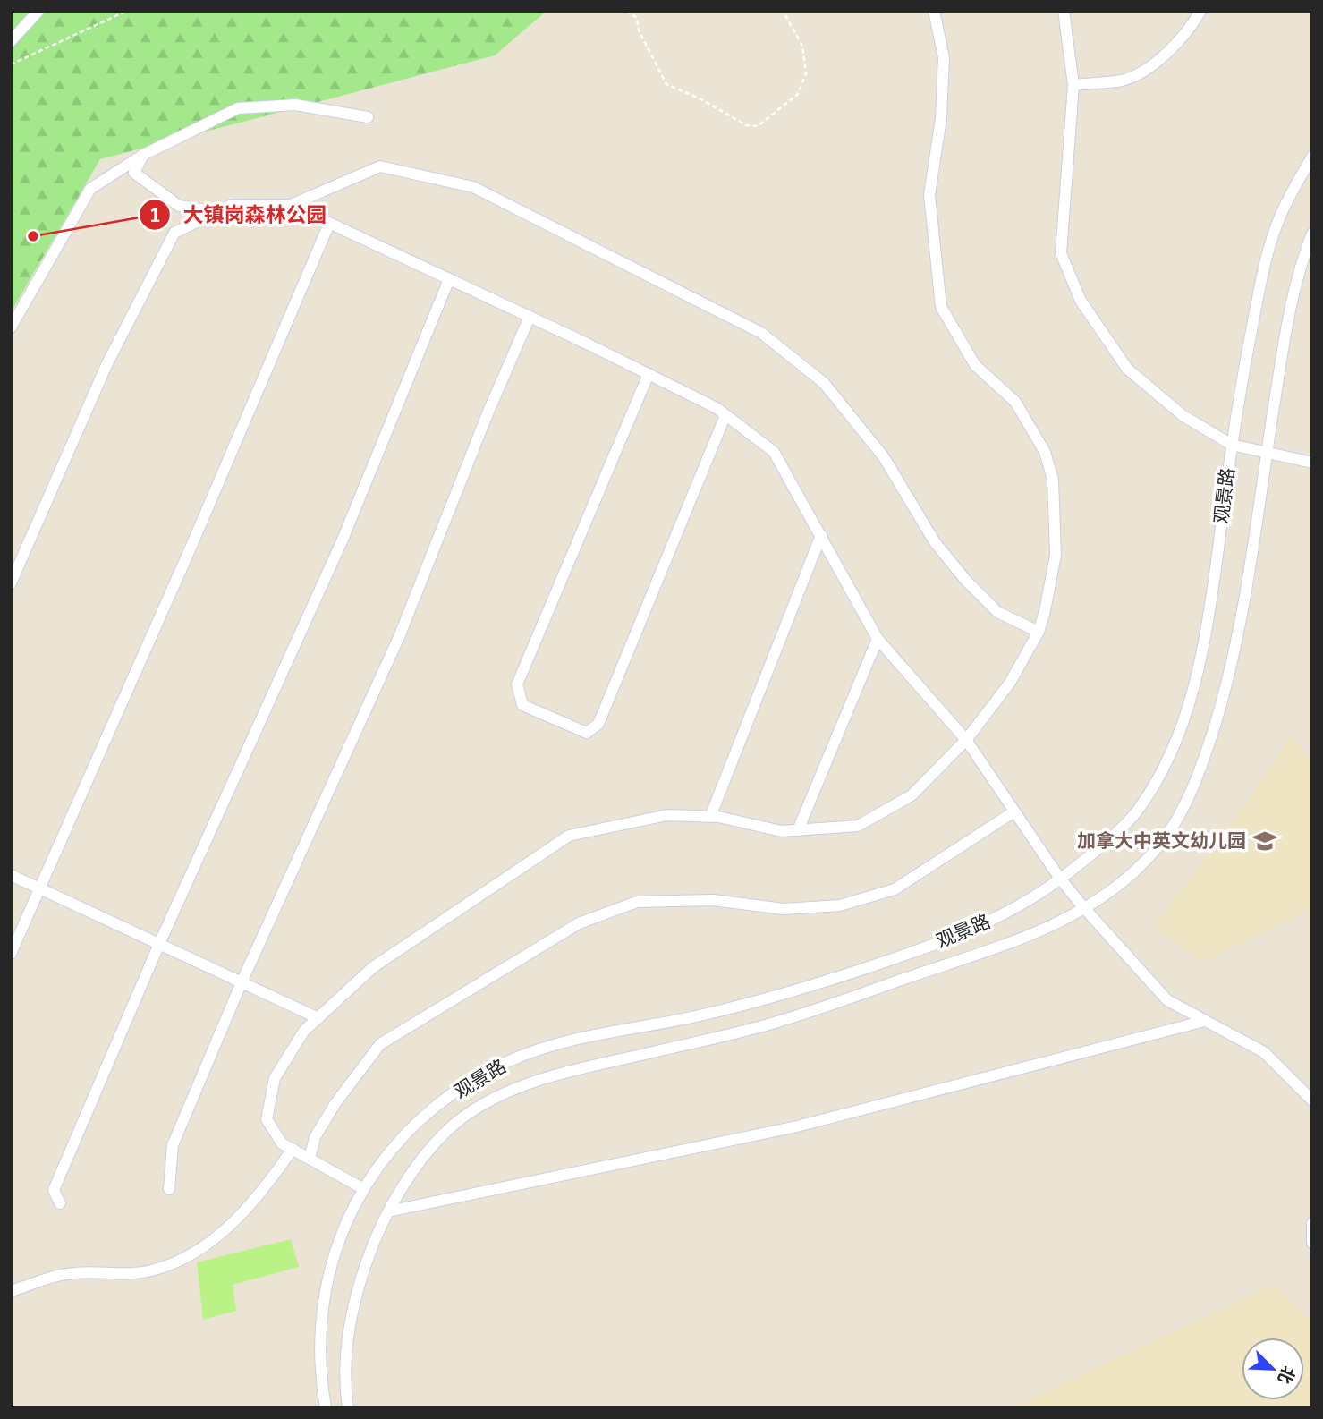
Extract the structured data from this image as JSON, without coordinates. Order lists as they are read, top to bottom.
{
  "streets": {
    "street": ["观景路"]
  },
  "places": {
    "other": ["大镇岗森林公园"],
    "school or university": ["加拿大中英文幼儿园"]
  },
  "north": "bottom right"
}
